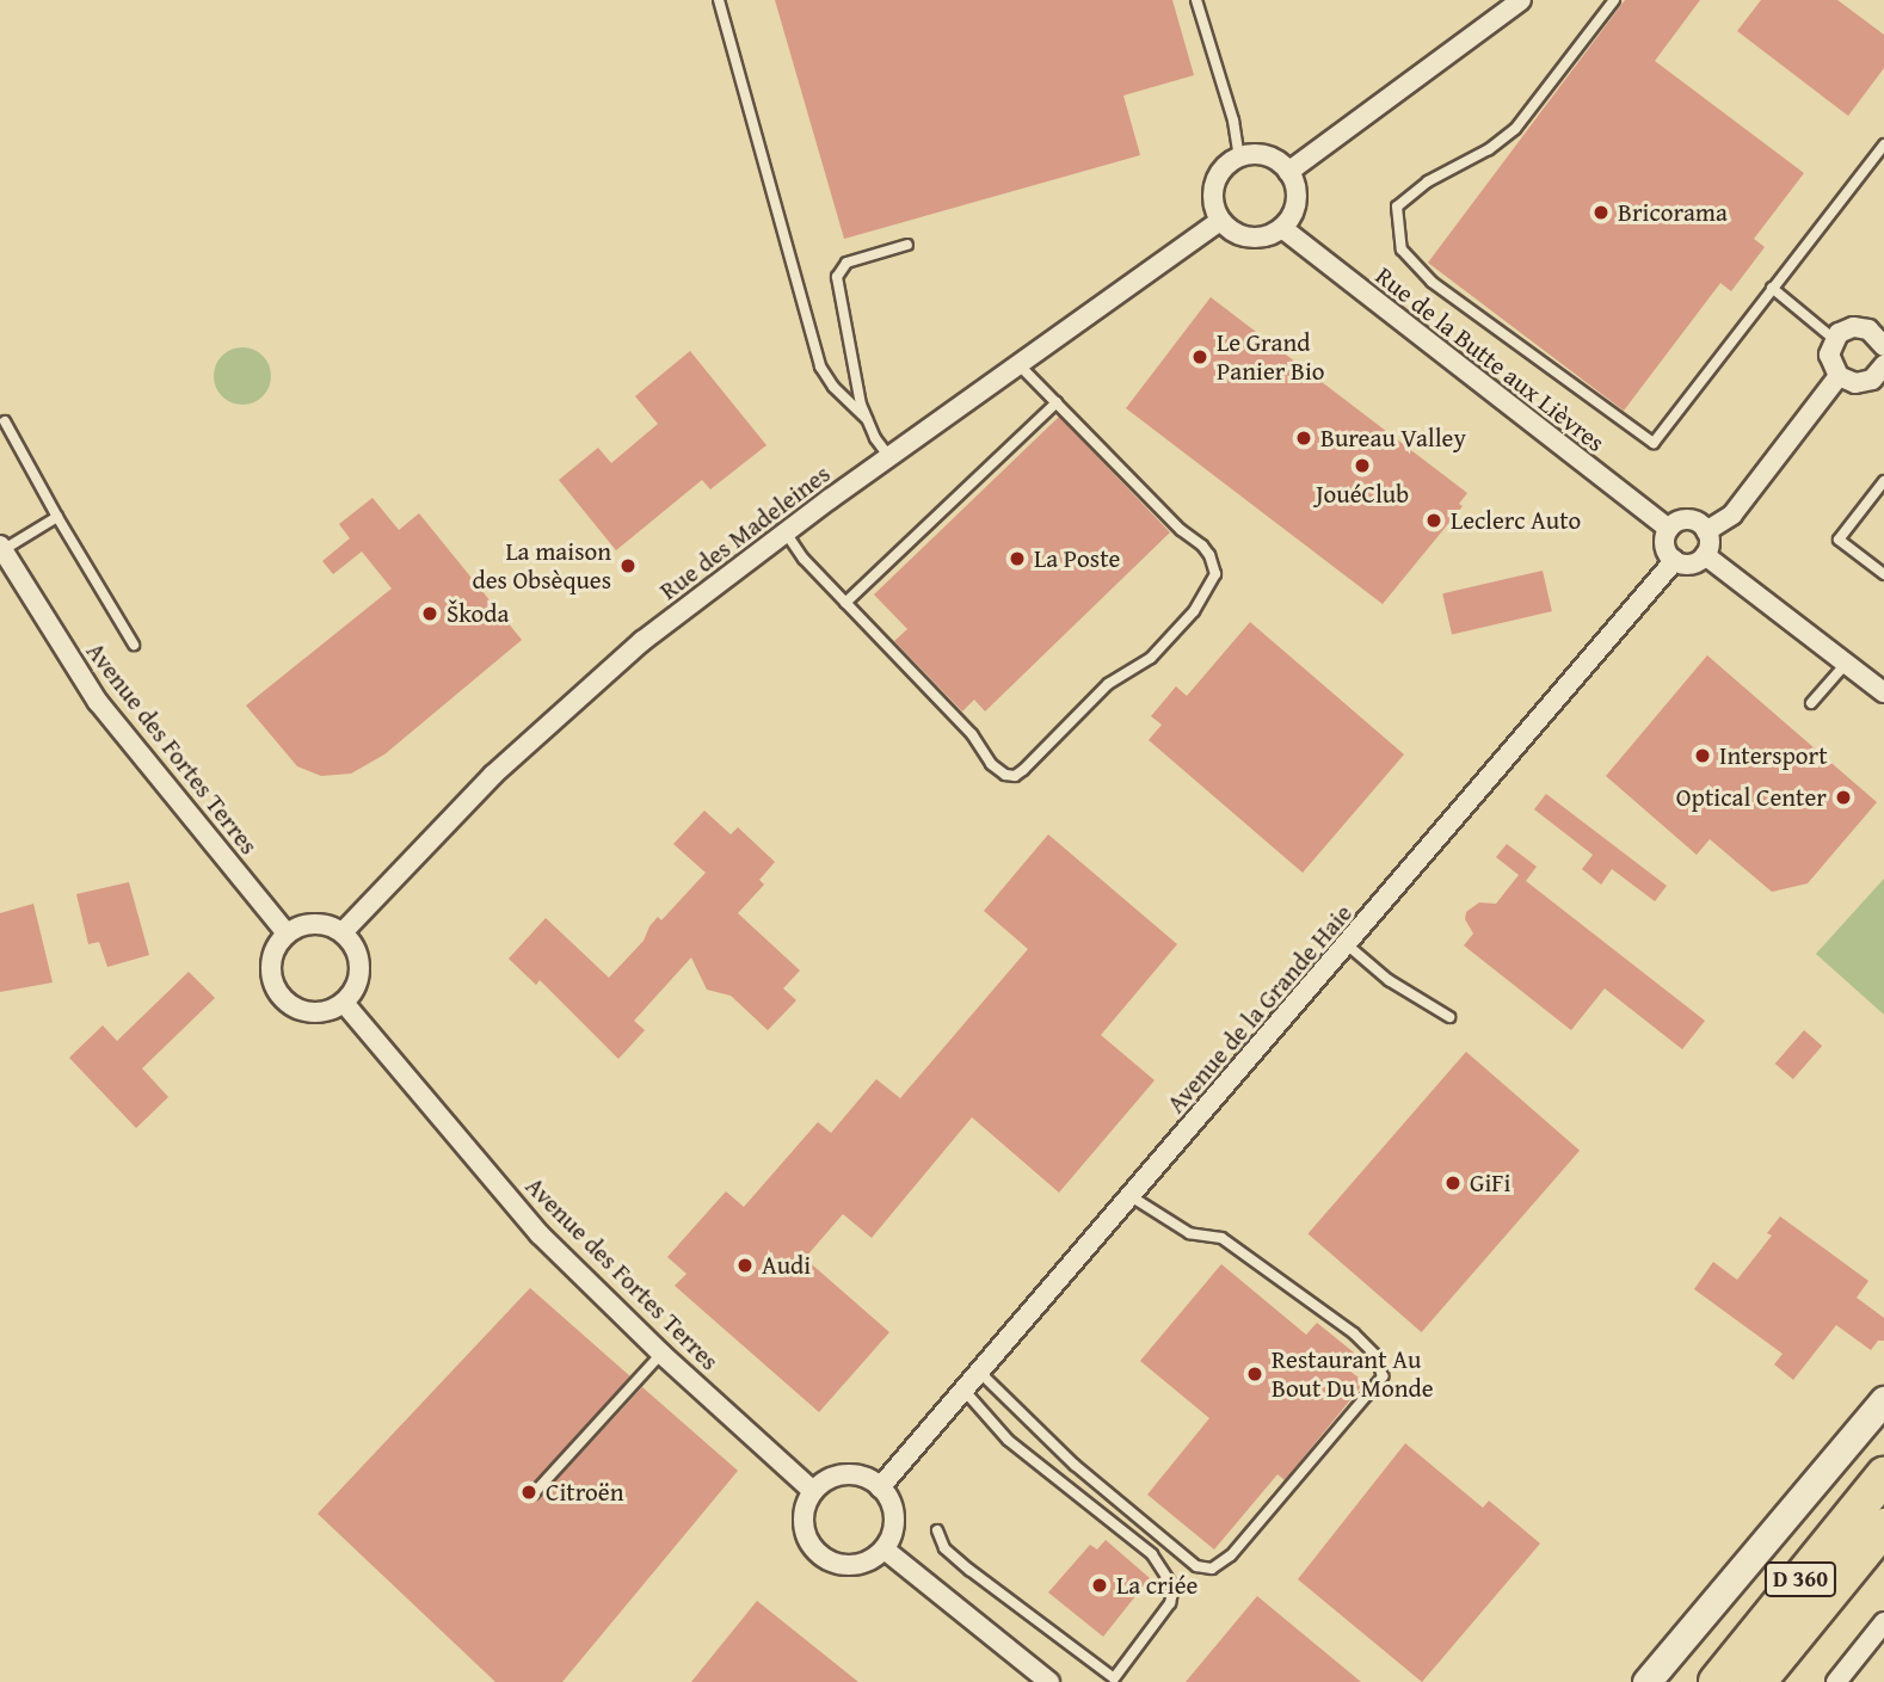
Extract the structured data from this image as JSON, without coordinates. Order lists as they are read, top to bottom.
{
  "streets": {
    "highway": ["D 360"],
    "street": [
      "Rue de la Butte aux Lièvres",
      "Rue des Madeleines",
      "Avenue des Fortes Terres",
      "Avenue de la Grande Haie"
    ]
  },
  "crossings": [
    ["Rue de la Butte aux Lièvres", "Rue des Madeleines"],
    ["Rue de la Butte aux Lièvres", "Avenue de la Grande Haie"],
    ["Rue des Madeleines", "Avenue des Fortes Terres"],
    ["Avenue des Fortes Terres", "Avenue de la Grande Haie"]
  ],
  "places": [
    "Bricorama",
    "Le Grand Panier Bio",
    "Bureau Valley",
    "JouéClub",
    "Leclerc Auto",
    "La Poste",
    "La maison des Obsèques",
    "Škoda",
    "Intersport",
    "Optical Center",
    "GiFi",
    "Audi",
    "Restaurant Au Bout Du Monde",
    "Citroën",
    "La criée"
  ]
}
